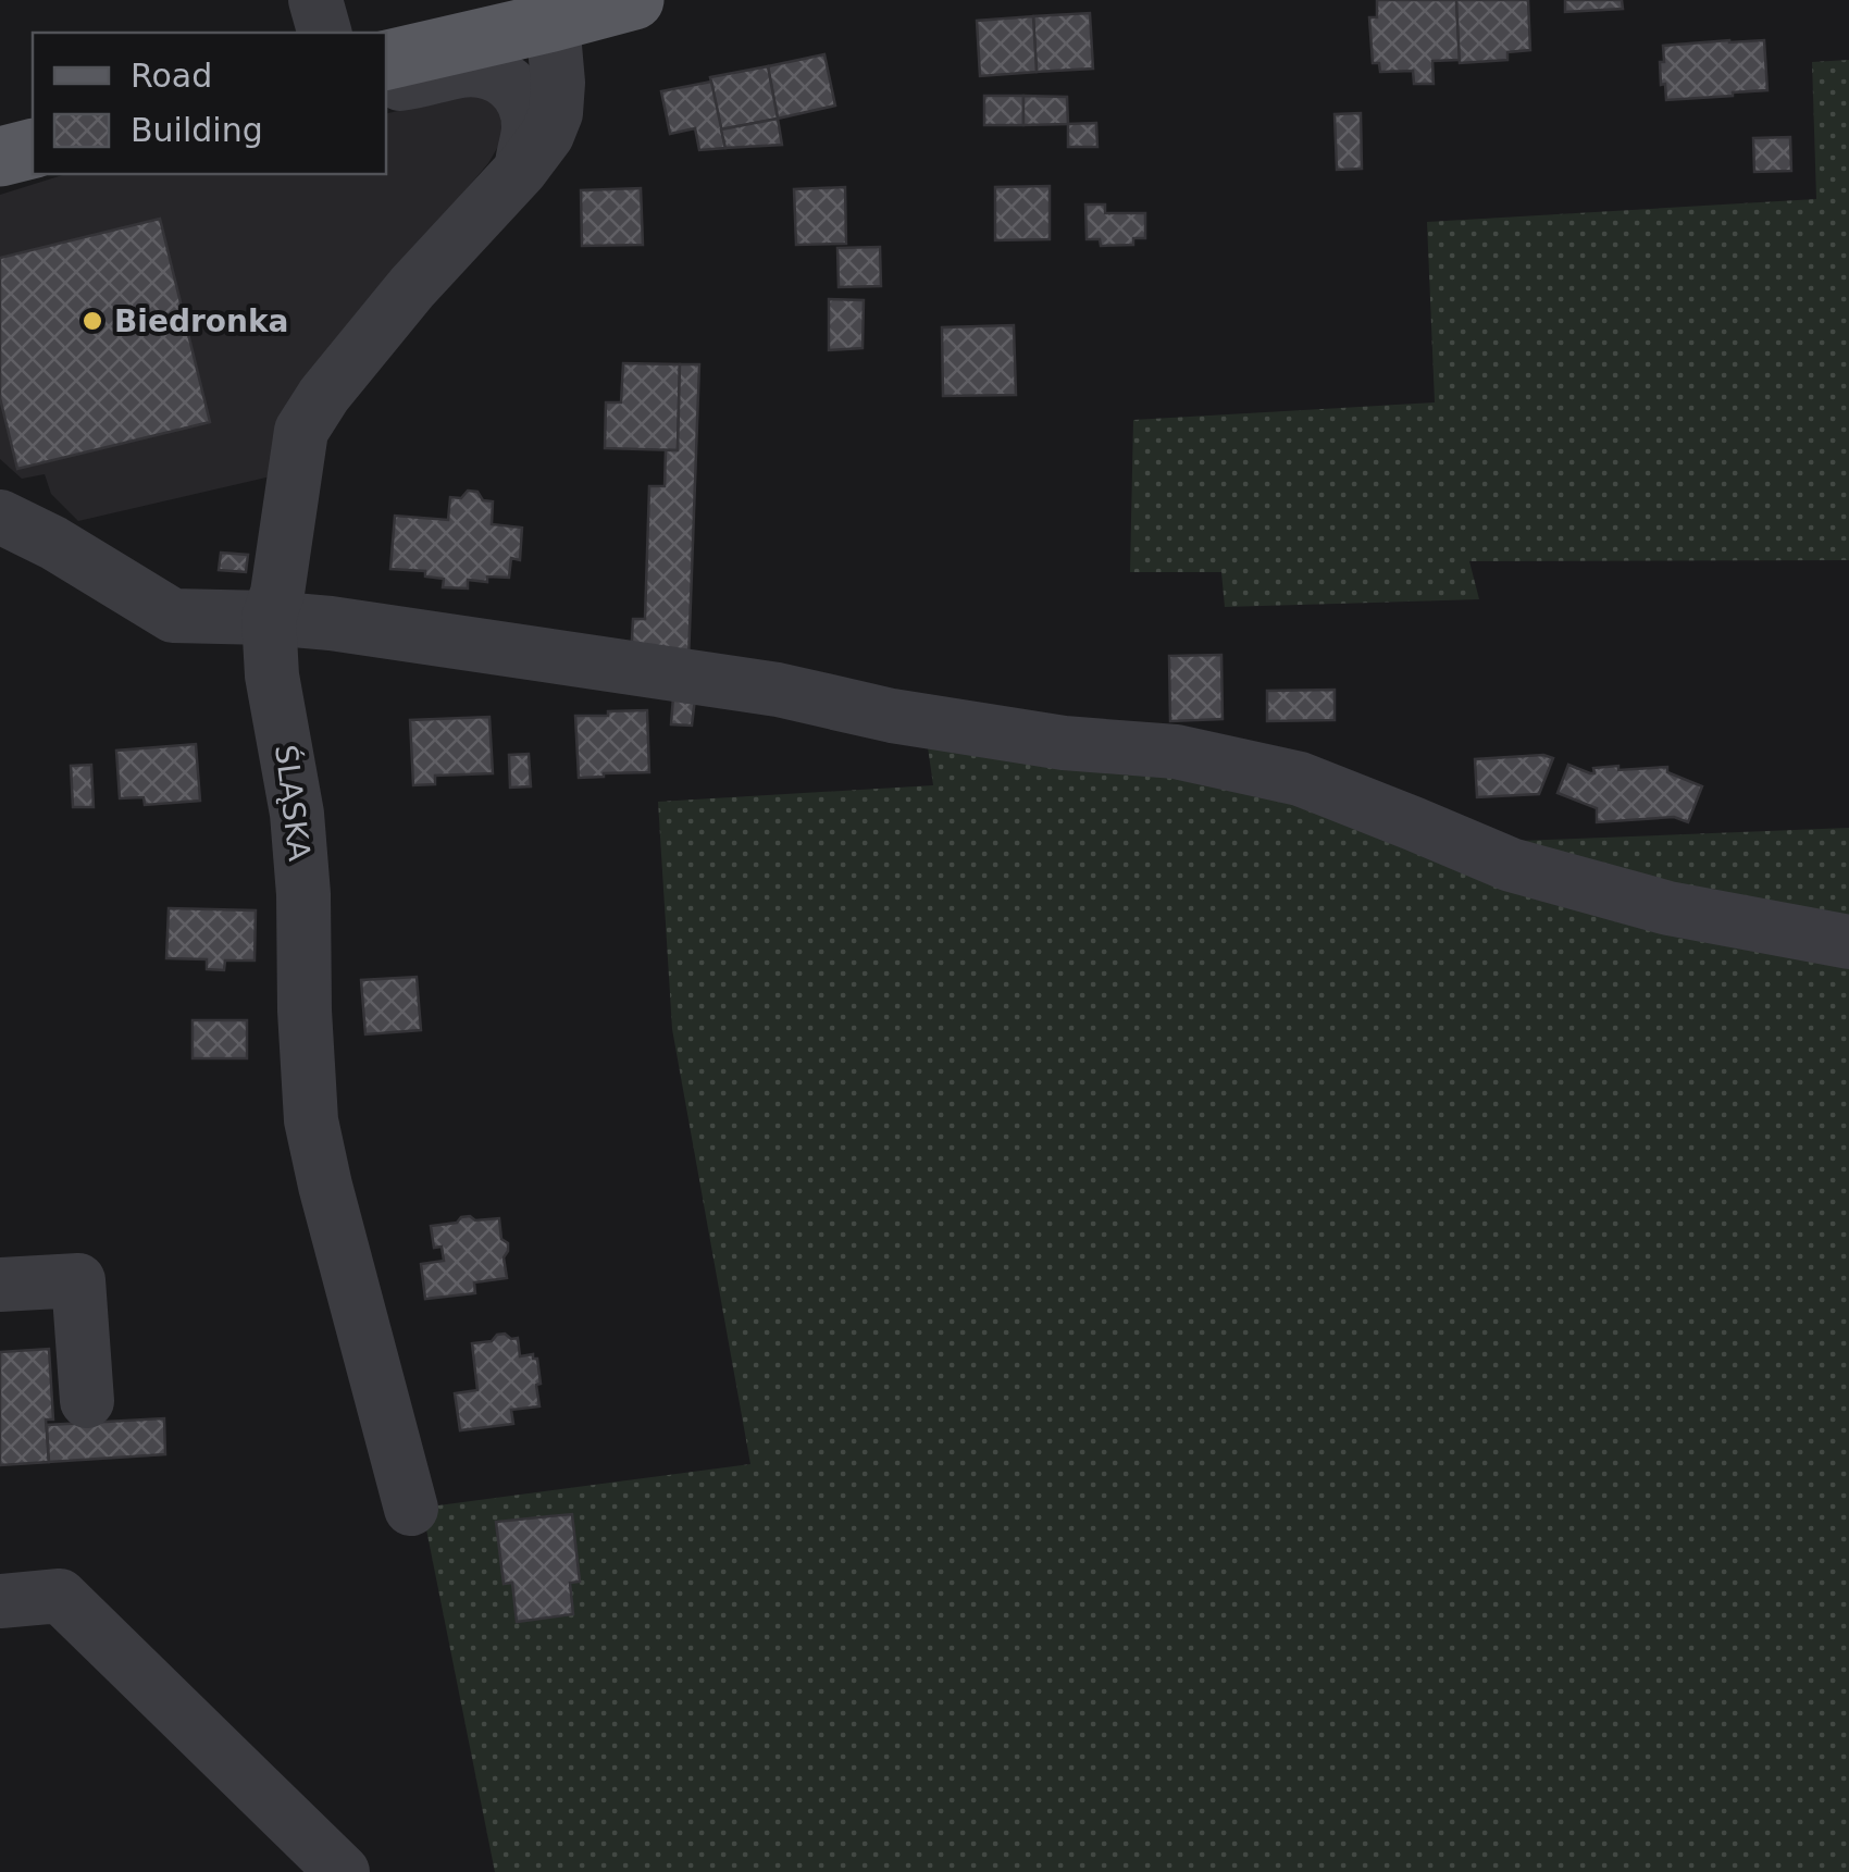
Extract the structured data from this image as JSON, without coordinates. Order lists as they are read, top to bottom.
{
  "streets": {
    "street": ["ŚLĄSKA"]
  },
  "places": ["Biedronka"],
  "legend": ["Road", "Building"]
}
